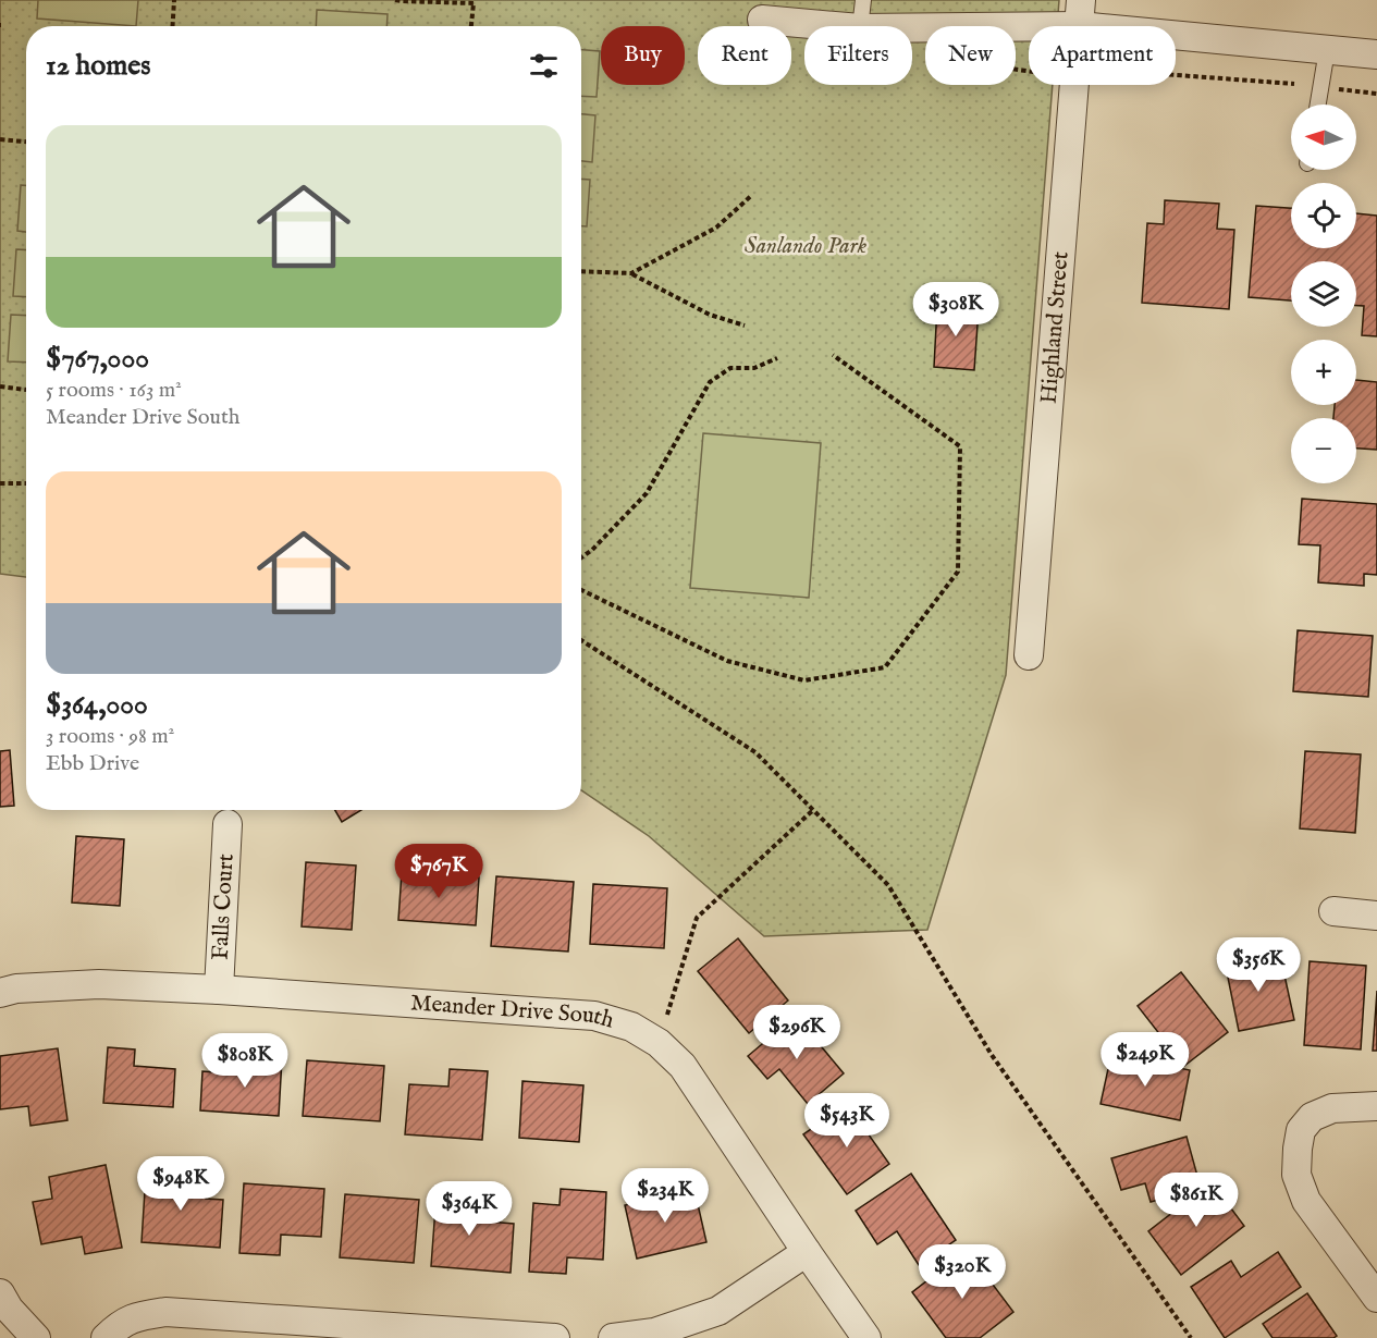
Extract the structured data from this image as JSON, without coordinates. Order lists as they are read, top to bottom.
{
  "streets": {
    "street": ["Highland Street", "Falls Court", "Meander Drive South"]
  },
  "crossings": [
    ["Falls Court", "Meander Drive South"]
  ],
  "parks": ["Sanlando Park"],
  "north": "left",
  "page": {
    "chip": [
      "Buy",
      "Rent",
      "Filters",
      "New",
      "Apartment"
    ],
    "heading": "12 homes",
    "map_buttons": ["+", "−"],
    "list": [
      {
        "name": "$767,000",
        "note": "5 rooms · 163 m² · Meander Drive South"
      },
      {
        "name": "$364,000",
        "note": "3 rooms · 98 m² · Ebb Drive"
      }
    ],
    "price": [
      "$308K",
      "$767K",
      "$356K",
      "$296K",
      "$249K",
      "$808K",
      "$543K",
      "$948K",
      "$234K",
      "$861K",
      "$364K",
      "$320K"
    ]
  }
}
